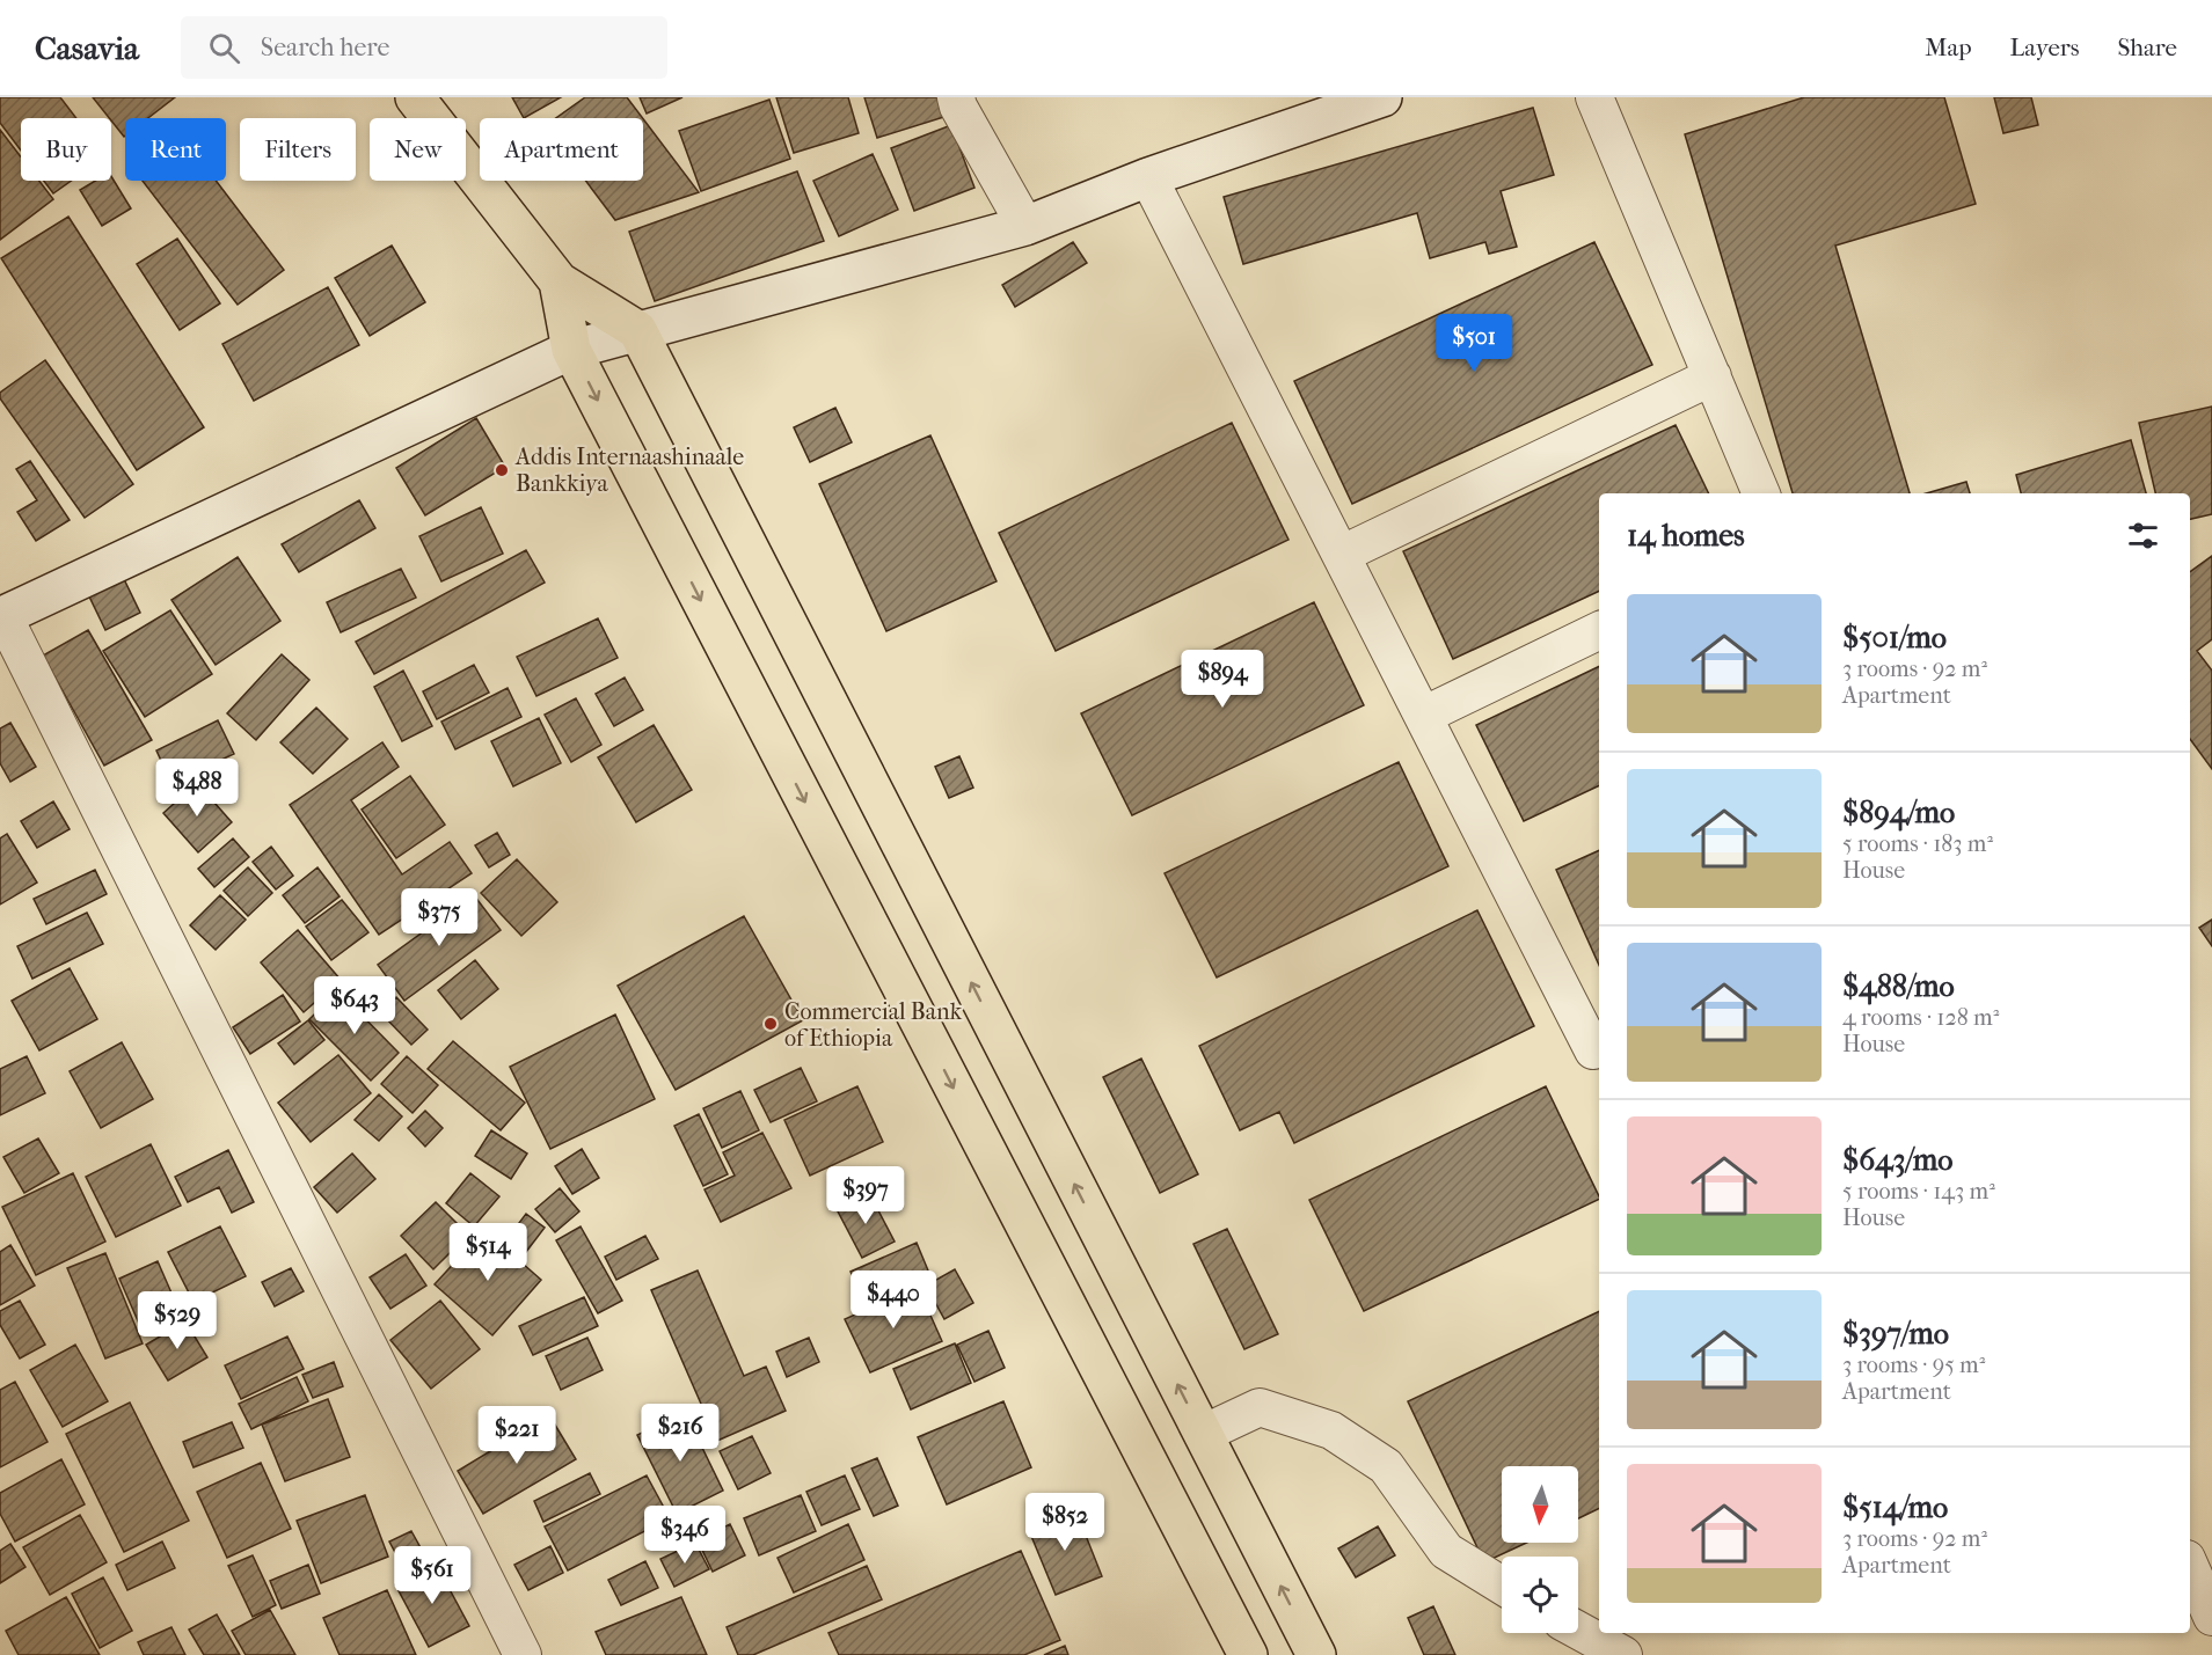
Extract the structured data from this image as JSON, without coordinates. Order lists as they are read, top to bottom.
{
  "places": ["Addis Internaashinaale Bankkiya", "Commercial Bank of Ethiopia"],
  "north": "bottom",
  "page": {
    "header": "Casavia",
    "search": "Search here",
    "nav": ["Map", "Layers", "Share"],
    "chip": [
      "Buy",
      "Rent",
      "Filters",
      "New",
      "Apartment"
    ],
    "price": [
      "$501",
      "$894",
      "$488",
      "$375",
      "$643",
      "$397",
      "$514",
      "$440",
      "$529",
      "$216",
      "$221",
      "$852",
      "$346",
      "$561"
    ],
    "heading": "14 homes",
    "list": [
      {
        "name": "$501/mo",
        "note": "3 rooms · 92 m² · Apartment"
      },
      {
        "name": "$894/mo",
        "note": "5 rooms · 183 m² · House"
      },
      {
        "name": "$488/mo",
        "note": "4 rooms · 128 m² · House"
      },
      {
        "name": "$643/mo",
        "note": "5 rooms · 143 m² · House"
      },
      {
        "name": "$397/mo",
        "note": "3 rooms · 95 m² · Apartment"
      },
      {
        "name": "$514/mo",
        "note": "3 rooms · 92 m² · Apartment"
      }
    ]
  }
}
